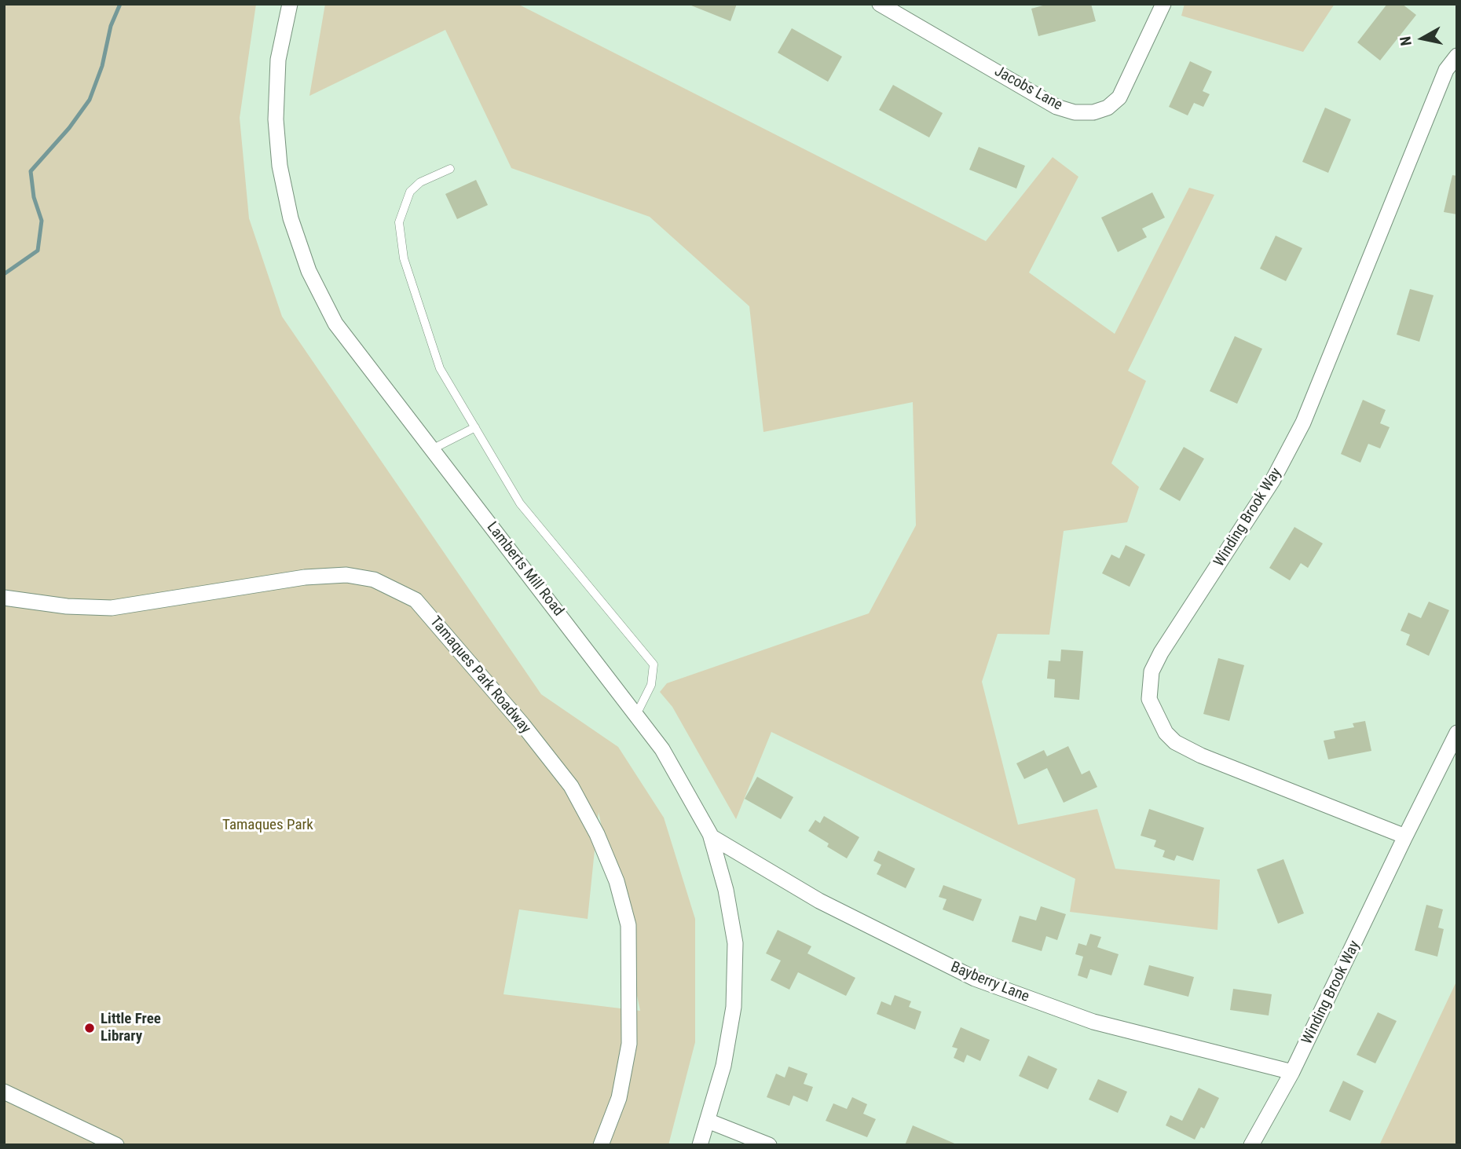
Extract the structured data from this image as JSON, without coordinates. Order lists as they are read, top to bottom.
{
  "streets": {
    "street": [
      "Jacobs Lane",
      "Winding Brook Way",
      "Lamberts Mill Road",
      "Tamaques Park Roadway",
      "Bayberry Lane"
    ]
  },
  "crossings": [
    ["Winding Brook Way", "Bayberry Lane"],
    ["Lamberts Mill Road", "Bayberry Lane"]
  ],
  "parks": ["Tamaques Park"],
  "places": ["Little Free Library"],
  "north": "left"
}
